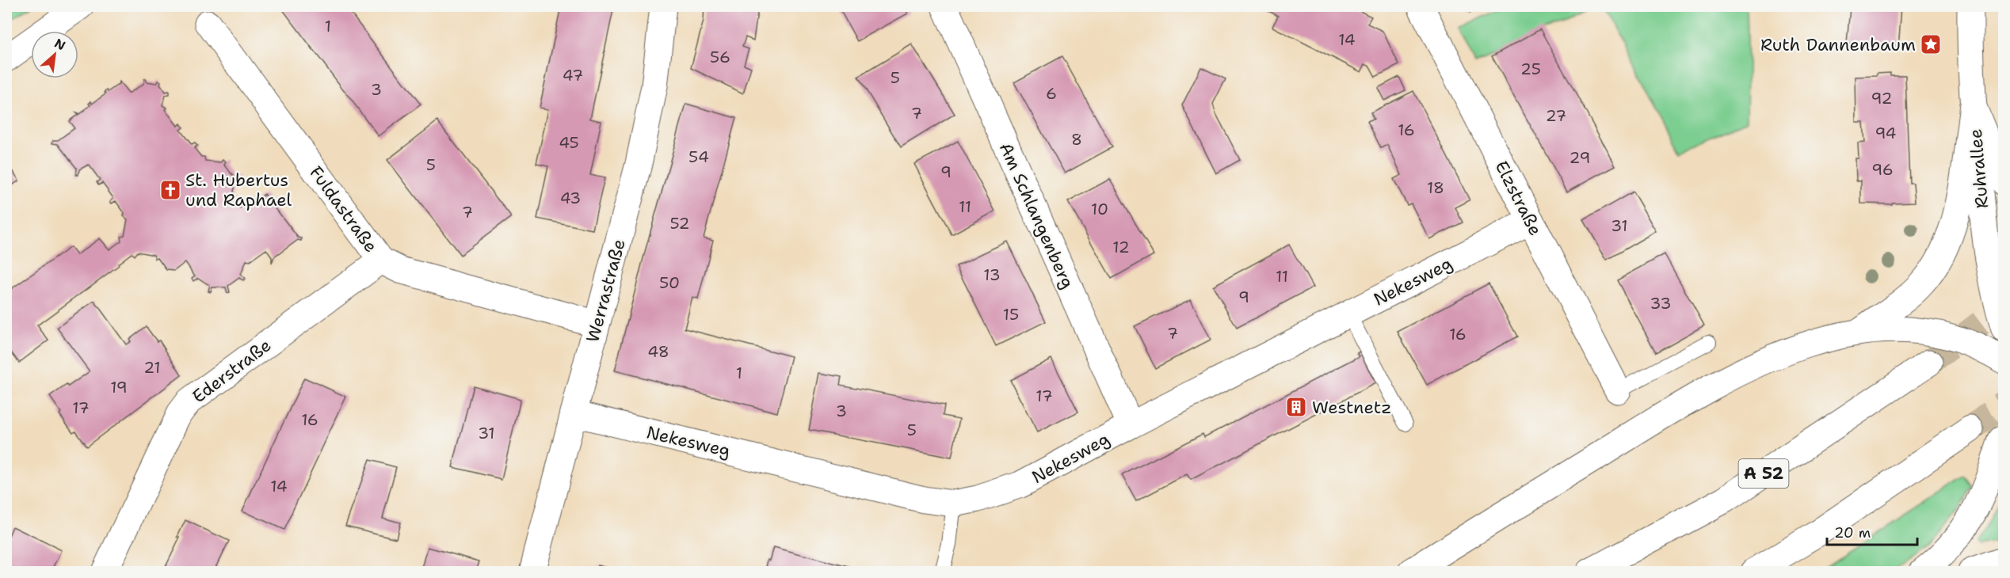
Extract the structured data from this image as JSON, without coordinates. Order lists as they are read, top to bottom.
{
  "streets": {
    "main road": [
      "Ruhrallee",
      "Elzstraße",
      "Fuldastraße",
      "Am Schlangenberg",
      "Nekesweg",
      "Werrastraße",
      "Ederstraße",
      "A 52"
    ]
  },
  "crossings": [
    ["Elzstraße", "Nekesweg"],
    ["Fuldastraße", "Werrastraße"],
    ["Fuldastraße", "Ederstraße"],
    ["Am Schlangenberg", "Nekesweg"],
    ["Nekesweg", "Werrastraße"]
  ],
  "places": {
    "place": ["Ruth Dannenbaum"],
    "church": ["St. Hubertus und Raphael"],
    "building": ["Westnetz"]
  },
  "house_numbers": [
    "1",
    "14",
    "56",
    "25",
    "47",
    "5",
    "3",
    "6",
    "92",
    "7",
    "27",
    "16",
    "94",
    "8",
    "45",
    "54",
    "29",
    "5",
    "96",
    "9",
    "18",
    "43",
    "11",
    "10",
    "7",
    "52",
    "31",
    "12",
    "13",
    "11",
    "50",
    "9",
    "33",
    "15",
    "7",
    "16",
    "48",
    "21",
    "1",
    "19",
    "17",
    "17",
    "3",
    "16",
    "5",
    "31",
    "14"
  ],
  "scale_bar": "20 m",
  "north": "top right"
}
